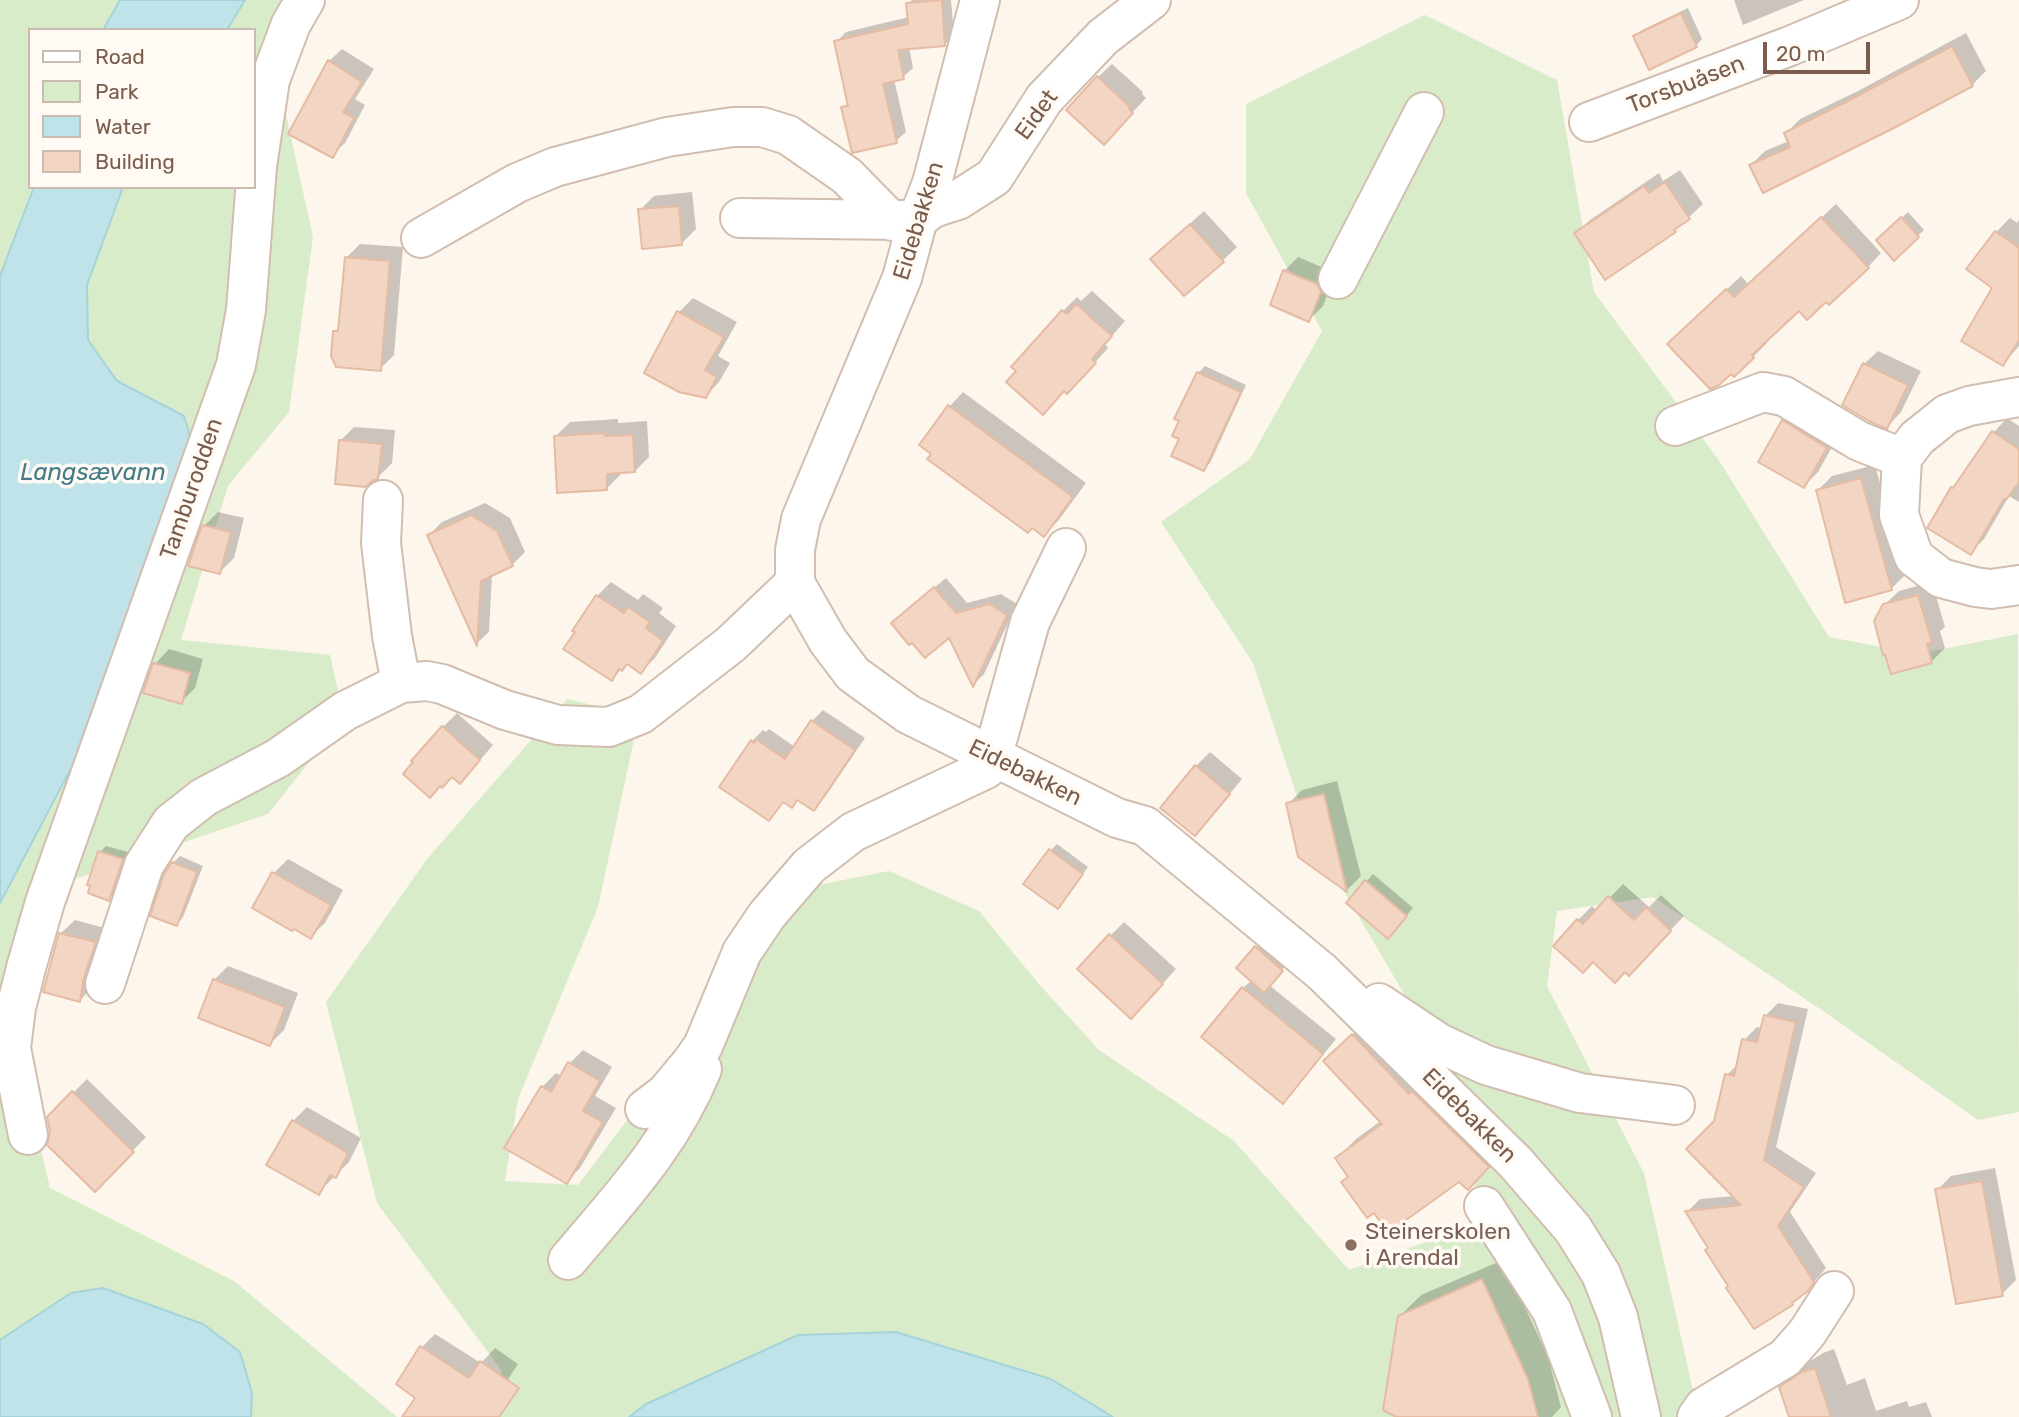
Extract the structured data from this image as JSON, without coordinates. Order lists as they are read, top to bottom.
{
  "streets": {
    "street": [
      "Torsbuåsen",
      "Eidet",
      "Eidebakken",
      "Tamburodden"
    ]
  },
  "crossings": [
    ["Eidet", "Eidebakken"]
  ],
  "water": ["Langsævann"],
  "places": ["Steinerskolen i Arendal"],
  "legend": [
    "Road",
    "Park",
    "Water",
    "Building"
  ],
  "scale_bar": "20 m"
}
